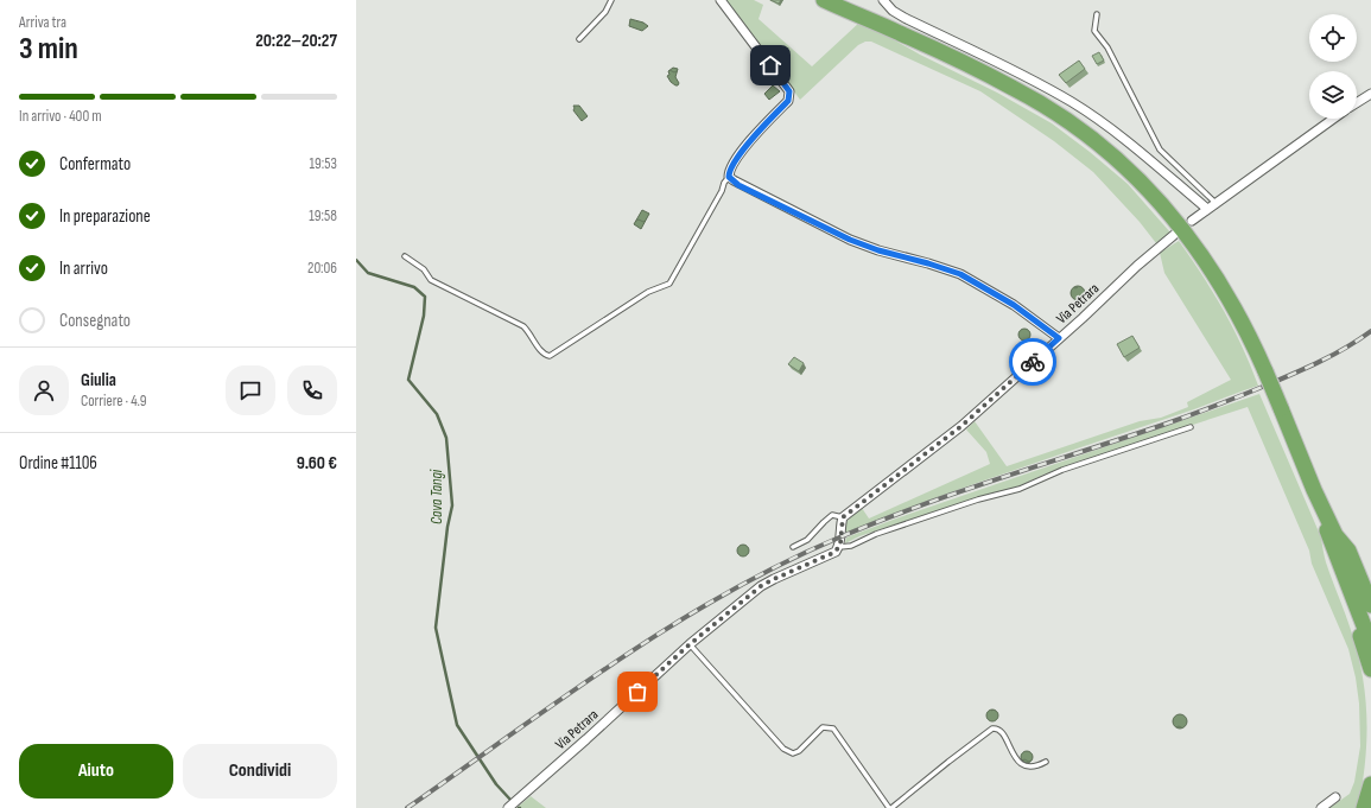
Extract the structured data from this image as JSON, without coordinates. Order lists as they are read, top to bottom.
{
  "streets": {
    "street": ["Via Petrara"]
  },
  "water": ["Cava Tangi"],
  "page": {
    "heading": ["3 min", "Arriva tra", "20:22–20:27"],
    "panel": [
      "Giulia",
      "Corriere · 4.9",
      "Ordine #1106",
      "9.60 €"
    ],
    "bar": "In arrivo · 400 m",
    "list": [
      ["Confermato", "19:53"],
      ["In preparazione", "19:58"],
      ["In arrivo", "20:06"],
      "Consegnato"
    ],
    "buttons": ["Aiuto", "Condividi"]
  }
}
